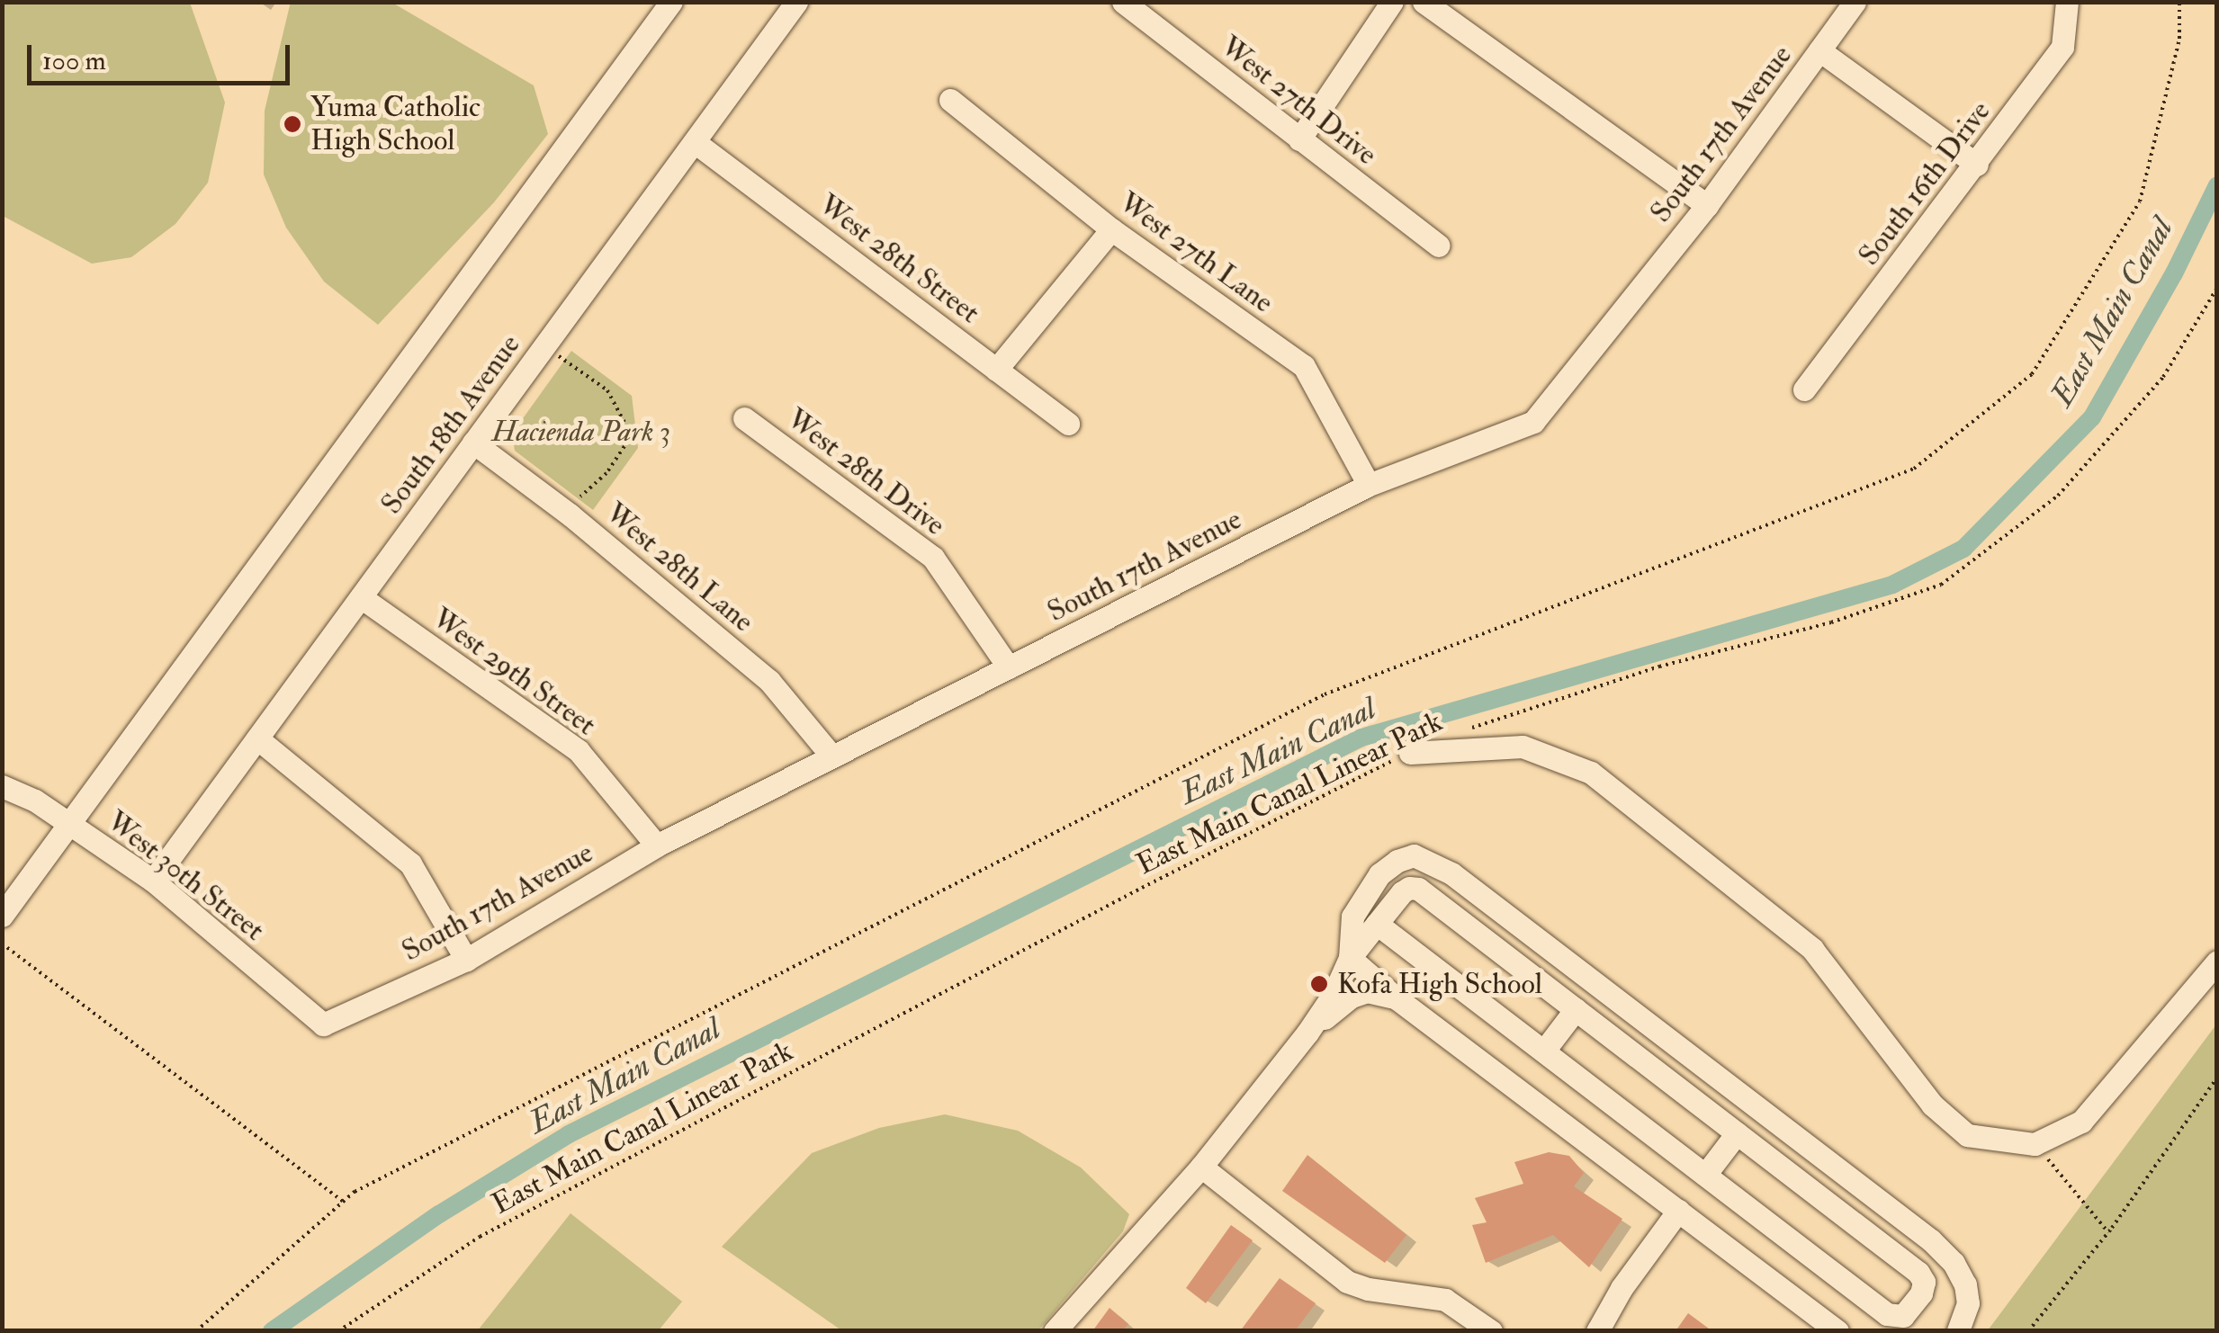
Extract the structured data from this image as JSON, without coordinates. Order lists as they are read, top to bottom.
{
  "streets": {
    "street": [
      "West 27th Drive",
      "South 17th Avenue",
      "South 16th Drive",
      "West 27th Lane",
      "West 28th Street",
      "South 18th Avenue",
      "West 28th Drive",
      "West 28th Lane",
      "West 29th Street",
      "West 30th Street"
    ],
    "path": ["East Main Canal Linear Park"]
  },
  "crossings": [
    ["South 17th Avenue", "West 27th Lane"],
    ["South 17th Avenue", "West 28th Drive"],
    ["South 17th Avenue", "West 28th Lane"],
    ["South 17th Avenue", "West 29th Street"],
    ["South 17th Avenue", "West 30th Street"],
    ["West 28th Street", "South 18th Avenue"],
    ["South 18th Avenue", "West 28th Lane"],
    ["South 18th Avenue", "West 29th Street"],
    ["South 18th Avenue", "West 30th Street"]
  ],
  "water": ["East Main Canal"],
  "parks": ["Hacienda Park 3"],
  "places": ["Yuma Catholic High School", "Kofa High School"],
  "scale_bar": "100 m"
}
